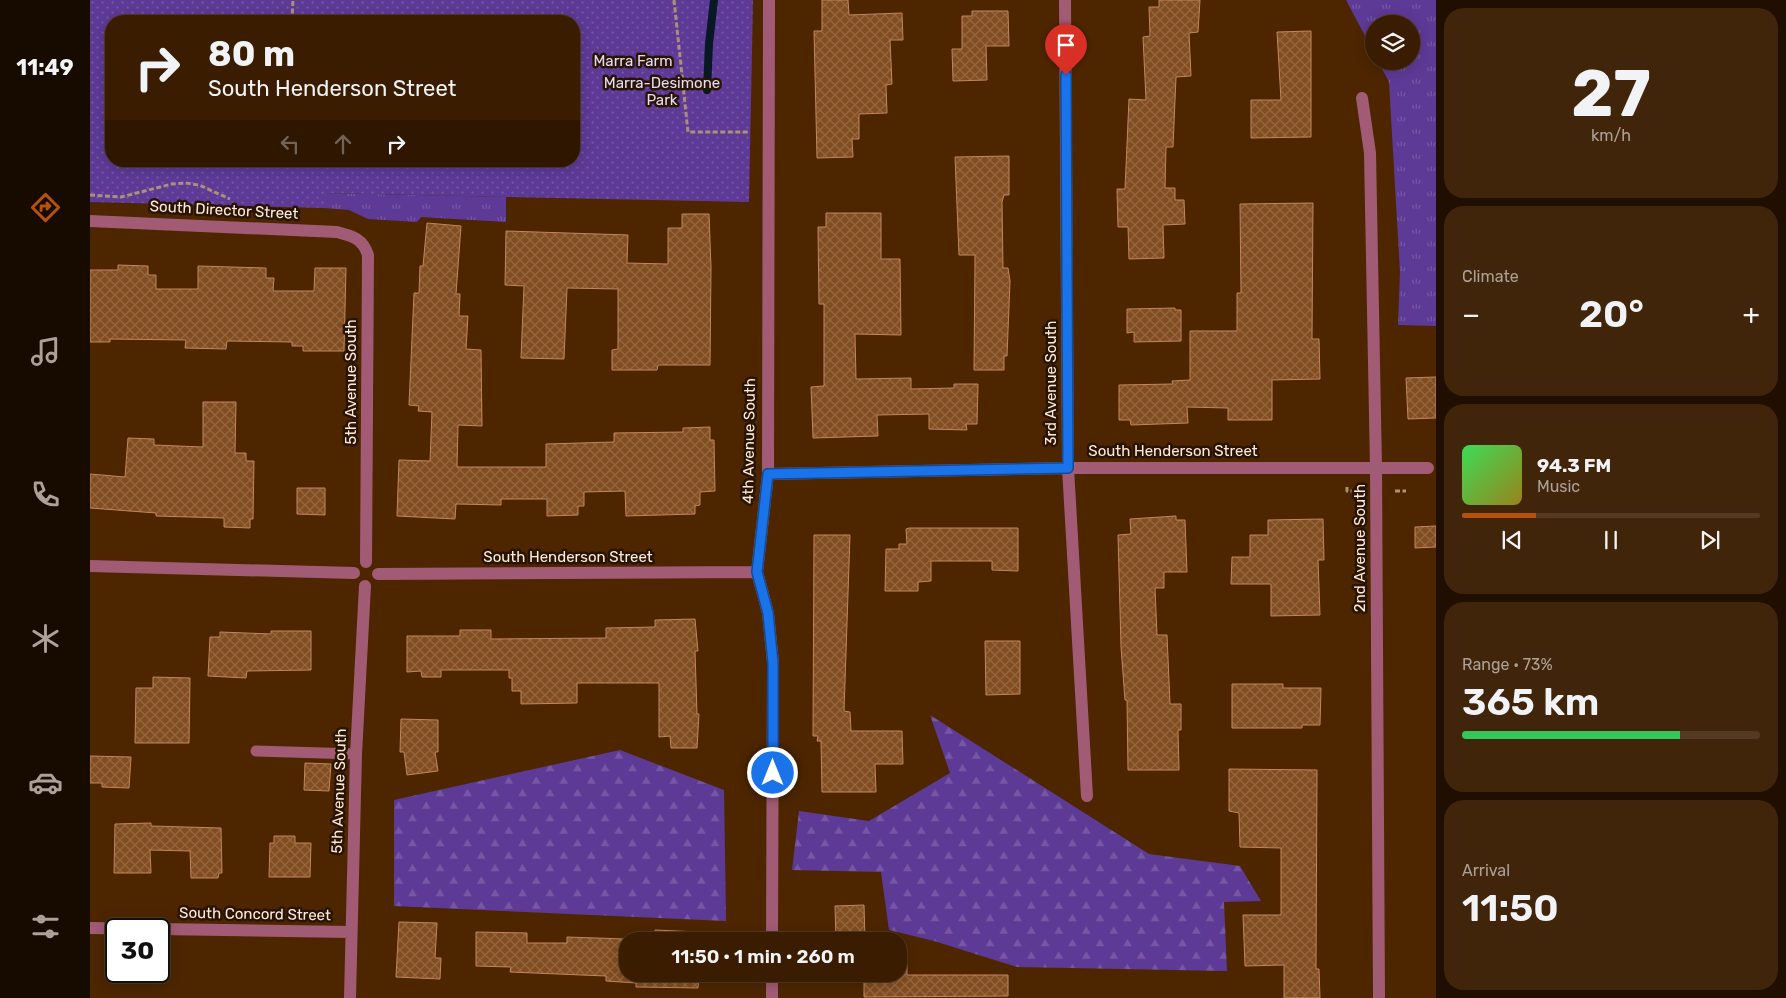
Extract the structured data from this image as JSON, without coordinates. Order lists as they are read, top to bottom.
{
  "streets": {
    "street": [
      "South Director Street",
      "5th Avenue South",
      "3rd Avenue South",
      "4th Avenue South",
      "South Henderson Street",
      "2nd Avenue South",
      "South Concord Street"
    ]
  },
  "crossings": [
    ["South Director Street", "5th Avenue South"],
    ["5th Avenue South", "South Henderson Street"],
    ["5th Avenue South", "South Concord Street"],
    ["3rd Avenue South", "South Henderson Street"],
    ["4th Avenue South", "South Henderson Street"],
    ["South Henderson Street", "2nd Avenue South"]
  ],
  "parks": ["Marra Farm", "Marra-Desimone Park"],
  "page": {
    "tabs": "11:49",
    "tile": [
      ["27", "km/h"],
      "Climate",
      ["Range · 73%", "365 km"],
      ["Arrival", "11:50"]
    ],
    "turn": ["80 m", "South Henderson Street"],
    "heat": ["−", "20°", "+"],
    "song": ["94.3 FM", "Music"],
    "limit": "30",
    "trip": "11:50 · 1 min · 260 m"
  }
}
